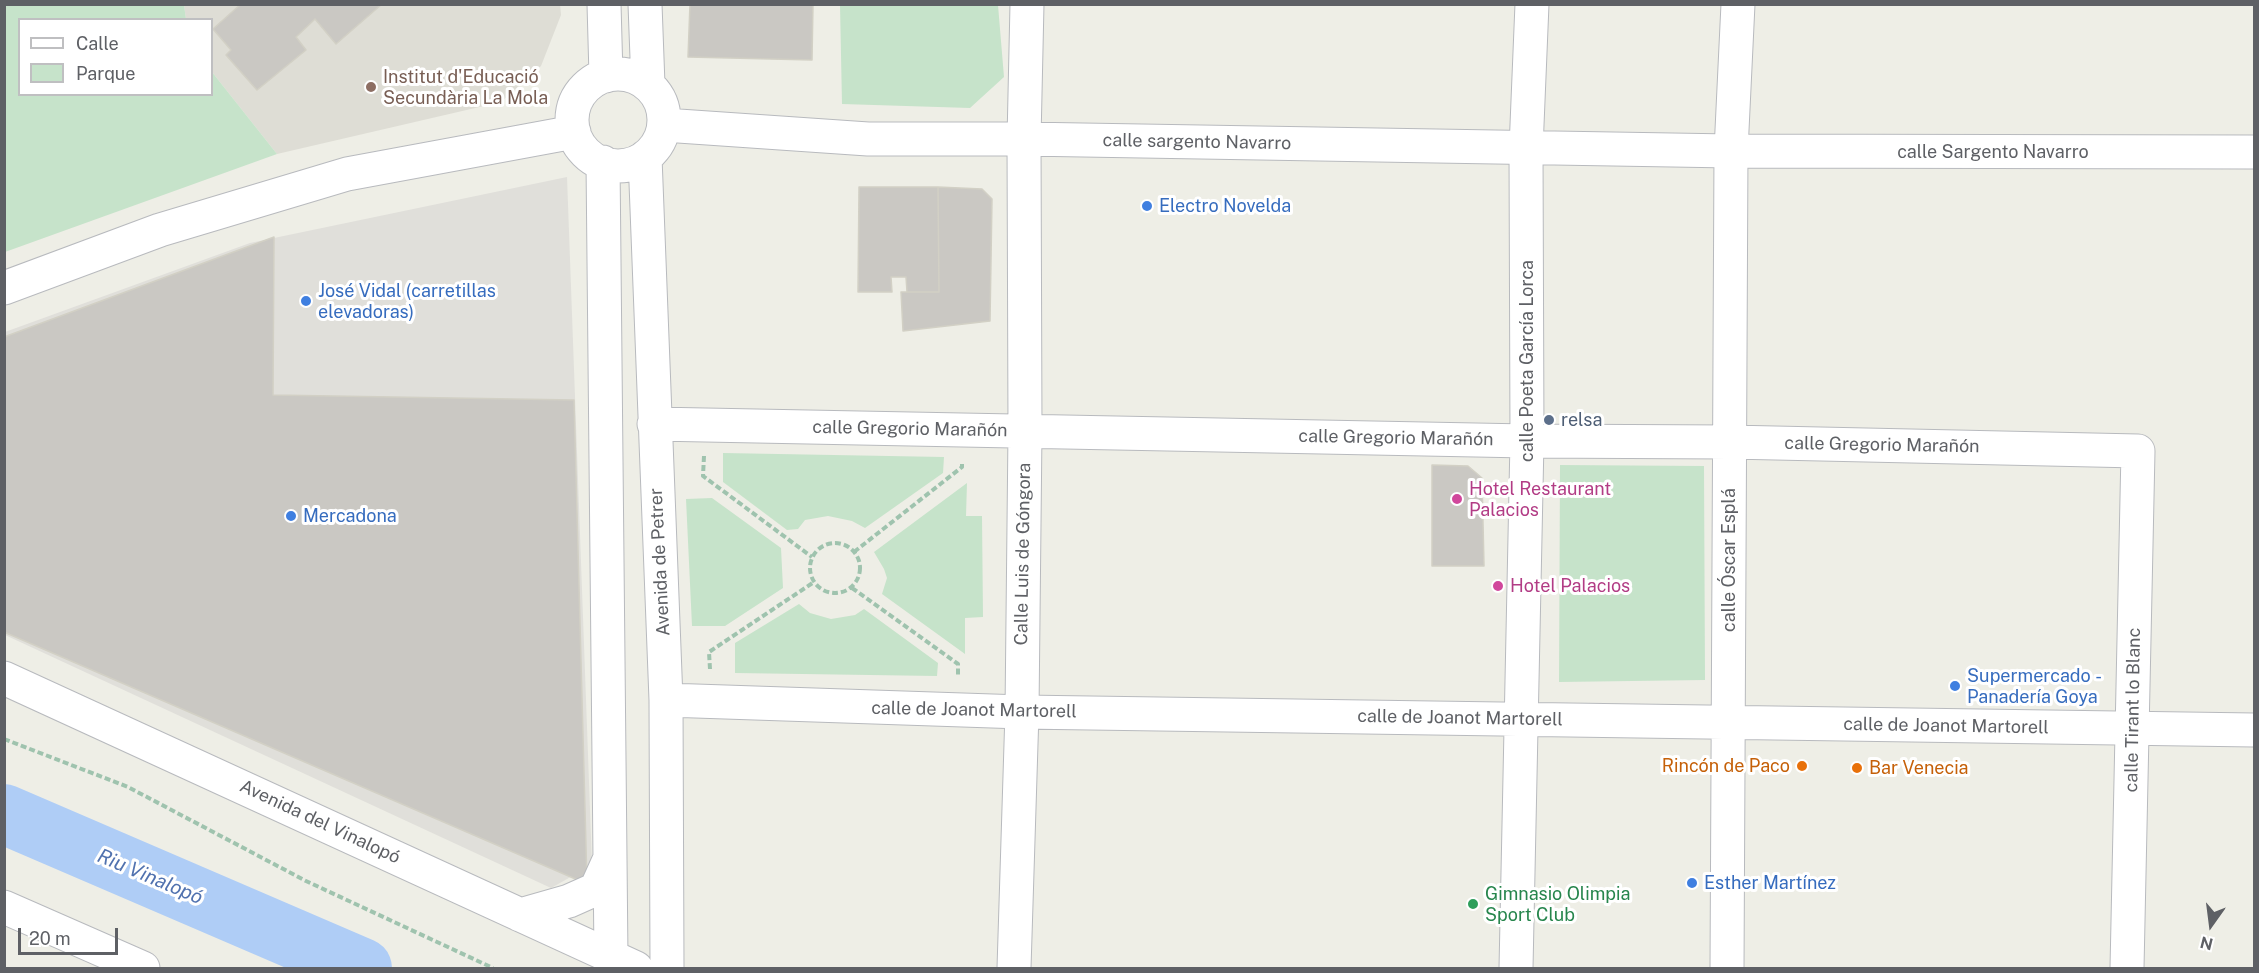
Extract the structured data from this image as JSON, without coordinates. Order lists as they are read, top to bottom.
{
  "streets": {
    "street": [
      "calle sargento Navarro",
      "calle Sargento Navarro",
      "calle Poeta García Lorca",
      "calle Gregorio Marañón",
      "Calle Luis de Góngora",
      "calle Óscar Esplá",
      "Avenida de Petrer",
      "calle de Joanot Martorell",
      "calle Tirant lo Blanc",
      "Avenida del Vinalopó"
    ]
  },
  "crossings": [
    ["calle sargento Navarro", "calle Sargento Navarro"],
    ["calle sargento Navarro", "calle Poeta García Lorca"],
    ["calle sargento Navarro", "Calle Luis de Góngora"],
    ["calle sargento Navarro", "calle Óscar Esplá"],
    ["calle sargento Navarro", "Avenida de Petrer"],
    ["calle Sargento Navarro", "calle Óscar Esplá"],
    ["calle Poeta García Lorca", "calle Gregorio Marañón"],
    ["calle Poeta García Lorca", "calle de Joanot Martorell"],
    ["calle Gregorio Marañón", "Calle Luis de Góngora"],
    ["calle Gregorio Marañón", "calle Óscar Esplá"],
    ["calle Gregorio Marañón", "Avenida de Petrer"],
    ["calle Gregorio Marañón", "calle Tirant lo Blanc"],
    ["Calle Luis de Góngora", "calle de Joanot Martorell"],
    ["calle Óscar Esplá", "calle de Joanot Martorell"],
    ["Avenida de Petrer", "calle de Joanot Martorell"],
    ["calle de Joanot Martorell", "calle Tirant lo Blanc"]
  ],
  "water": ["Riu Vinalopó"],
  "places": [
    "Institut d'Educació Secundària La Mola",
    "Electro Novelda",
    "José Vidal (carretillas elevadoras)",
    "relsa",
    "Hotel Restaurant Palacios",
    "Mercadona",
    "Hotel Palacios",
    "Supermercado - Panadería Goya",
    "Rincón de Paco",
    "Bar Venecia",
    "Esther Martínez",
    "Gimnasio Olimpia Sport Club"
  ],
  "legend": ["Calle", "Parque"],
  "scale_bar": "20 m",
  "north": "bottom"
}
